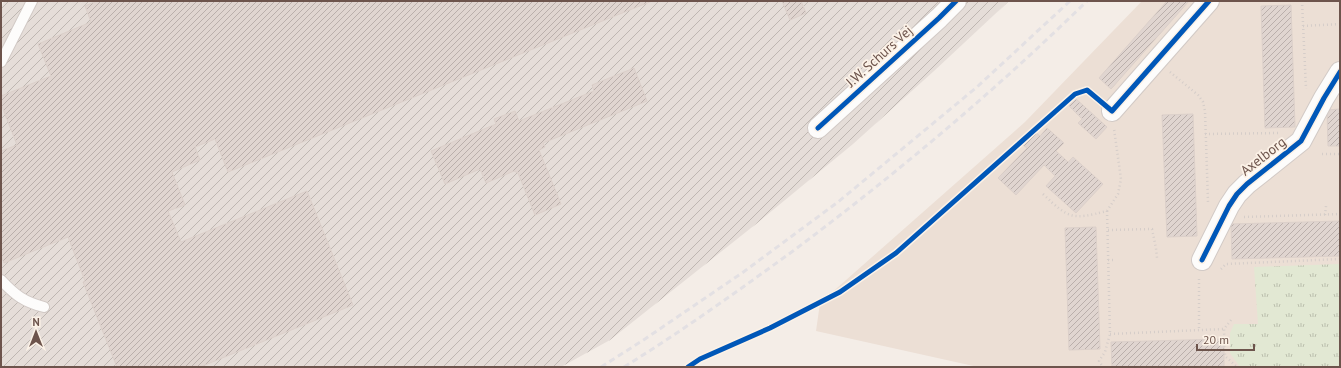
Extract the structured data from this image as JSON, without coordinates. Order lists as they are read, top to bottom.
{
  "streets": {
    "street": ["J.W. Schurs Vej", "Axelborg"]
  },
  "scale_bar": "20 m",
  "north": "top"
}
